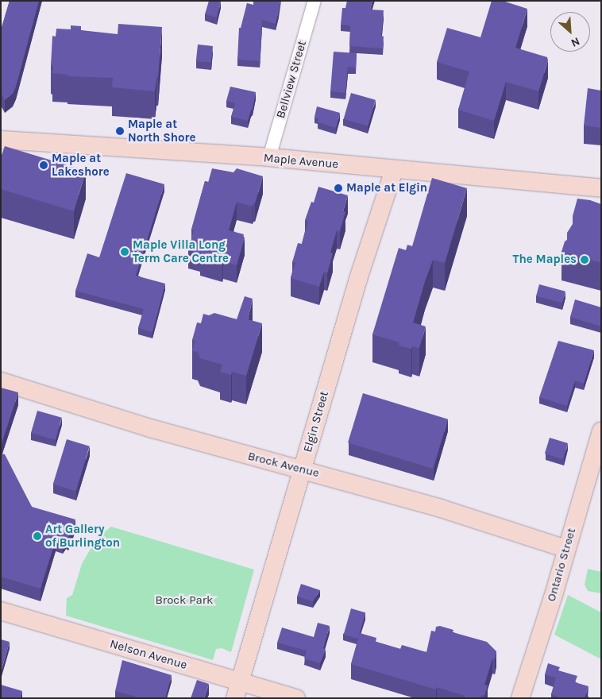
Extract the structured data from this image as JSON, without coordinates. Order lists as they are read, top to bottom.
{
  "streets": {
    "street": [
      "Bellview Street",
      "Maple Avenue",
      "Elgin Street",
      "Brock Avenue",
      "Ontario Street",
      "Nelson Avenue"
    ]
  },
  "crossings": [
    ["Bellview Street", "Maple Avenue"],
    ["Maple Avenue", "Elgin Street"],
    ["Elgin Street", "Brock Avenue"],
    ["Elgin Street", "Nelson Avenue"],
    ["Brock Avenue", "Ontario Street"]
  ],
  "parks": ["Brock Park"],
  "places": [
    "Maple at North Shore",
    "Maple at Lakeshore",
    "Maple at Elgin",
    "Maple Villa Long Term Care Centre",
    "The Maples",
    "Art Gallery of Burlington"
  ],
  "north": "bottom right"
}
